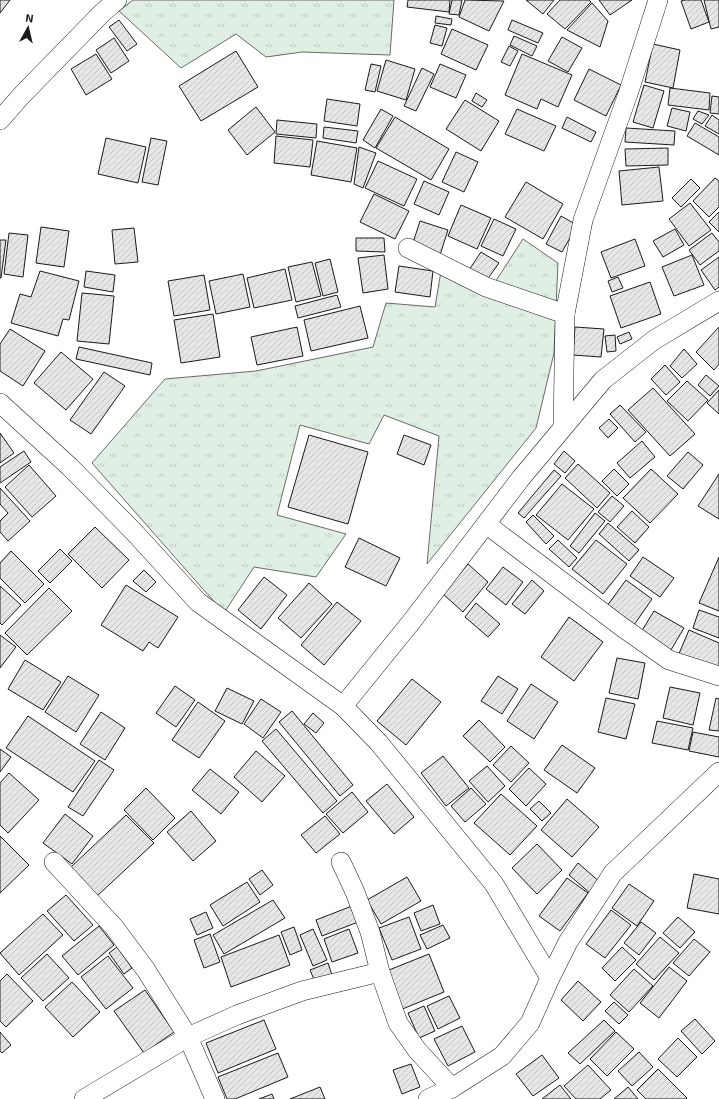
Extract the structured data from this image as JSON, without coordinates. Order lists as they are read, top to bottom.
{
  "north": "top"
}
